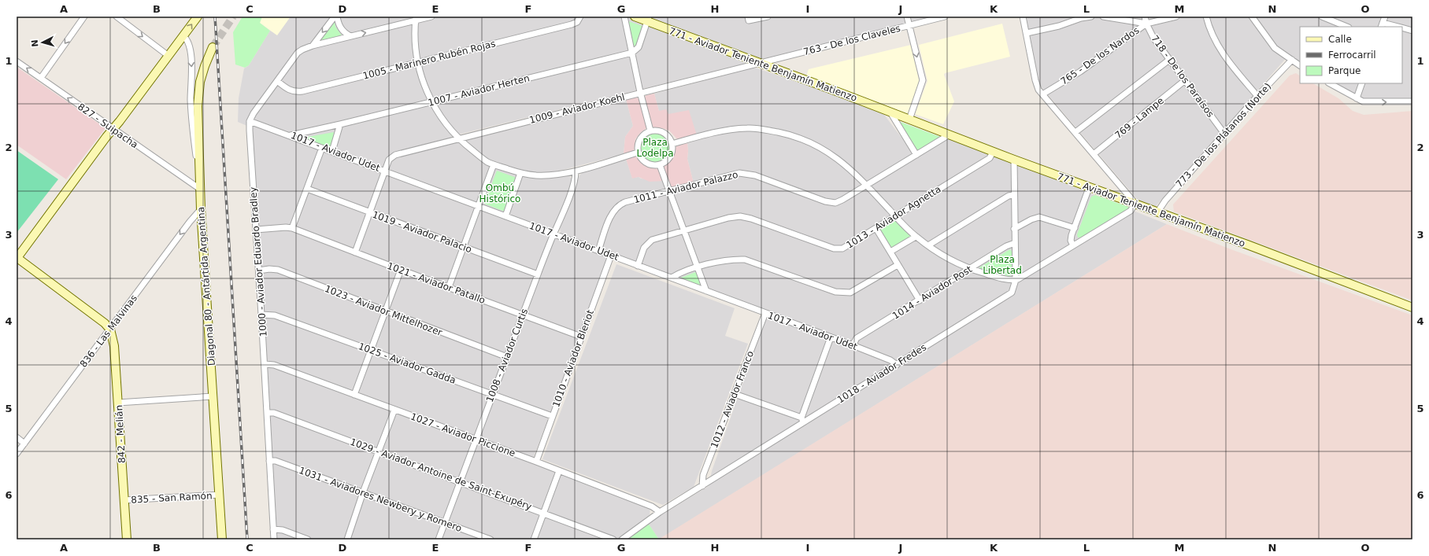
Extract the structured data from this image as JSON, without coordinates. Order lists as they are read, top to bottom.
{
  "streets": {
    "street": [
      "763 - De los Claveles",
      "765 - De los Nardos",
      "1005 - Marinero Rubén Rojas",
      "771 - Aviador Teniente Benjamín Matienzo",
      "718 - De los Paraísos",
      "1007 - Aviador Herten",
      "1009 - Aviador Koehl",
      "769 - Lampe",
      "827 - Suipacha",
      "773 - De los Plátanos (Norte)",
      "1017 - Aviador Udet",
      "1011 - Aviador Palazzo",
      "1013 - Aviador Agnetta",
      "1019 - Aviador Palacio",
      "1000 - Aviador Eduardo Bradley",
      "1021 - Aviador Patallo",
      "Diagonal 80 - Antártida Argentina",
      "1014 - Aviador Post",
      "1023 - Aviador Mittelhozer",
      "836 - Las Malvinas",
      "1008 - Aviador Curtis",
      "1010 - Aviador Bleriot",
      "1025 - Aviador Gadda",
      "1018 - Aviador Fredes",
      "1012 - Aviador Franco",
      "842 - Melián",
      "1027 - Aviador Piccione",
      "1029 - Aviador Antoine de Saint-Exupéry",
      "835 - San Ramón",
      "1031 - Aviadores Newbery y Romero"
    ]
  },
  "crossings": [
    ["763 - De los Claveles", "771 - Aviador Teniente Benjamín Matienzo"],
    ["763 - De los Claveles", "1009 - Aviador Koehl"],
    ["765 - De los Nardos", "718 - De los Paraísos"],
    ["771 - Aviador Teniente Benjamín Matienzo", "1009 - Aviador Koehl"],
    ["771 - Aviador Teniente Benjamín Matienzo", "773 - De los Plátanos (Norte)"],
    ["771 - Aviador Teniente Benjamín Matienzo", "1011 - Aviador Palazzo"],
    ["771 - Aviador Teniente Benjamín Matienzo", "1013 - Aviador Agnetta"],
    ["718 - De los Paraísos", "769 - Lampe"],
    ["718 - De los Paraísos", "773 - De los Plátanos (Norte)"],
    ["1007 - Aviador Herten", "1017 - Aviador Udet"],
    ["1009 - Aviador Koehl", "1017 - Aviador Udet"],
    ["827 - Suipacha", "Diagonal 80 - Antártida Argentina"],
    ["1017 - Aviador Udet", "1011 - Aviador Palazzo"],
    ["1017 - Aviador Udet", "1013 - Aviador Agnetta"],
    ["1017 - Aviador Udet", "1000 - Aviador Eduardo Bradley"],
    ["1017 - Aviador Udet", "1014 - Aviador Post"],
    ["1017 - Aviador Udet", "1008 - Aviador Curtis"],
    ["1017 - Aviador Udet", "1010 - Aviador Bleriot"],
    ["1017 - Aviador Udet", "1018 - Aviador Fredes"],
    ["1017 - Aviador Udet", "1012 - Aviador Franco"],
    ["1019 - Aviador Palacio", "1008 - Aviador Curtis"],
    ["1000 - Aviador Eduardo Bradley", "1023 - Aviador Mittelhozer"],
    ["1000 - Aviador Eduardo Bradley", "1025 - Aviador Gadda"],
    ["1000 - Aviador Eduardo Bradley", "1027 - Aviador Piccione"],
    ["1000 - Aviador Eduardo Bradley", "1029 - Aviador Antoine de Saint-Exupéry"],
    ["1000 - Aviador Eduardo Bradley", "1031 - Aviadores Newbery y Romero"],
    ["1021 - Aviador Patallo", "1008 - Aviador Curtis"],
    ["1021 - Aviador Patallo", "1010 - Aviador Bleriot"],
    ["Diagonal 80 - Antártida Argentina", "836 - Las Malvinas"],
    ["Diagonal 80 - Antártida Argentina", "835 - San Ramón"],
    ["1023 - Aviador Mittelhozer", "1008 - Aviador Curtis"],
    ["836 - Las Malvinas", "842 - Melián"],
    ["1008 - Aviador Curtis", "1025 - Aviador Gadda"],
    ["1008 - Aviador Curtis", "1027 - Aviador Piccione"],
    ["1008 - Aviador Curtis", "1029 - Aviador Antoine de Saint-Exupéry"],
    ["1008 - Aviador Curtis", "1031 - Aviadores Newbery y Romero"],
    ["1010 - Aviador Bleriot", "1025 - Aviador Gadda"],
    ["1010 - Aviador Bleriot", "1027 - Aviador Piccione"],
    ["1018 - Aviador Fredes", "1012 - Aviador Franco"],
    ["1018 - Aviador Fredes", "1027 - Aviador Piccione"],
    ["842 - Melián", "835 - San Ramón"]
  ],
  "one_way": ["827 - Suipacha", "836 - Las Malvinas"],
  "parks": ["Plaza Lodelpa", "Ombú Histórico", "Plaza Libertad"],
  "legend": ["Calle", "Ferrocarril", "Parque"],
  "north": "left",
  "grid": {
    "columns": [
      "A",
      "B",
      "C",
      "D",
      "E",
      "F",
      "G",
      "H",
      "I",
      "J",
      "K",
      "L",
      "M",
      "N",
      "O"
    ],
    "rows": [
      "1",
      "2",
      "3",
      "4",
      "5",
      "6"
    ]
  }
}
